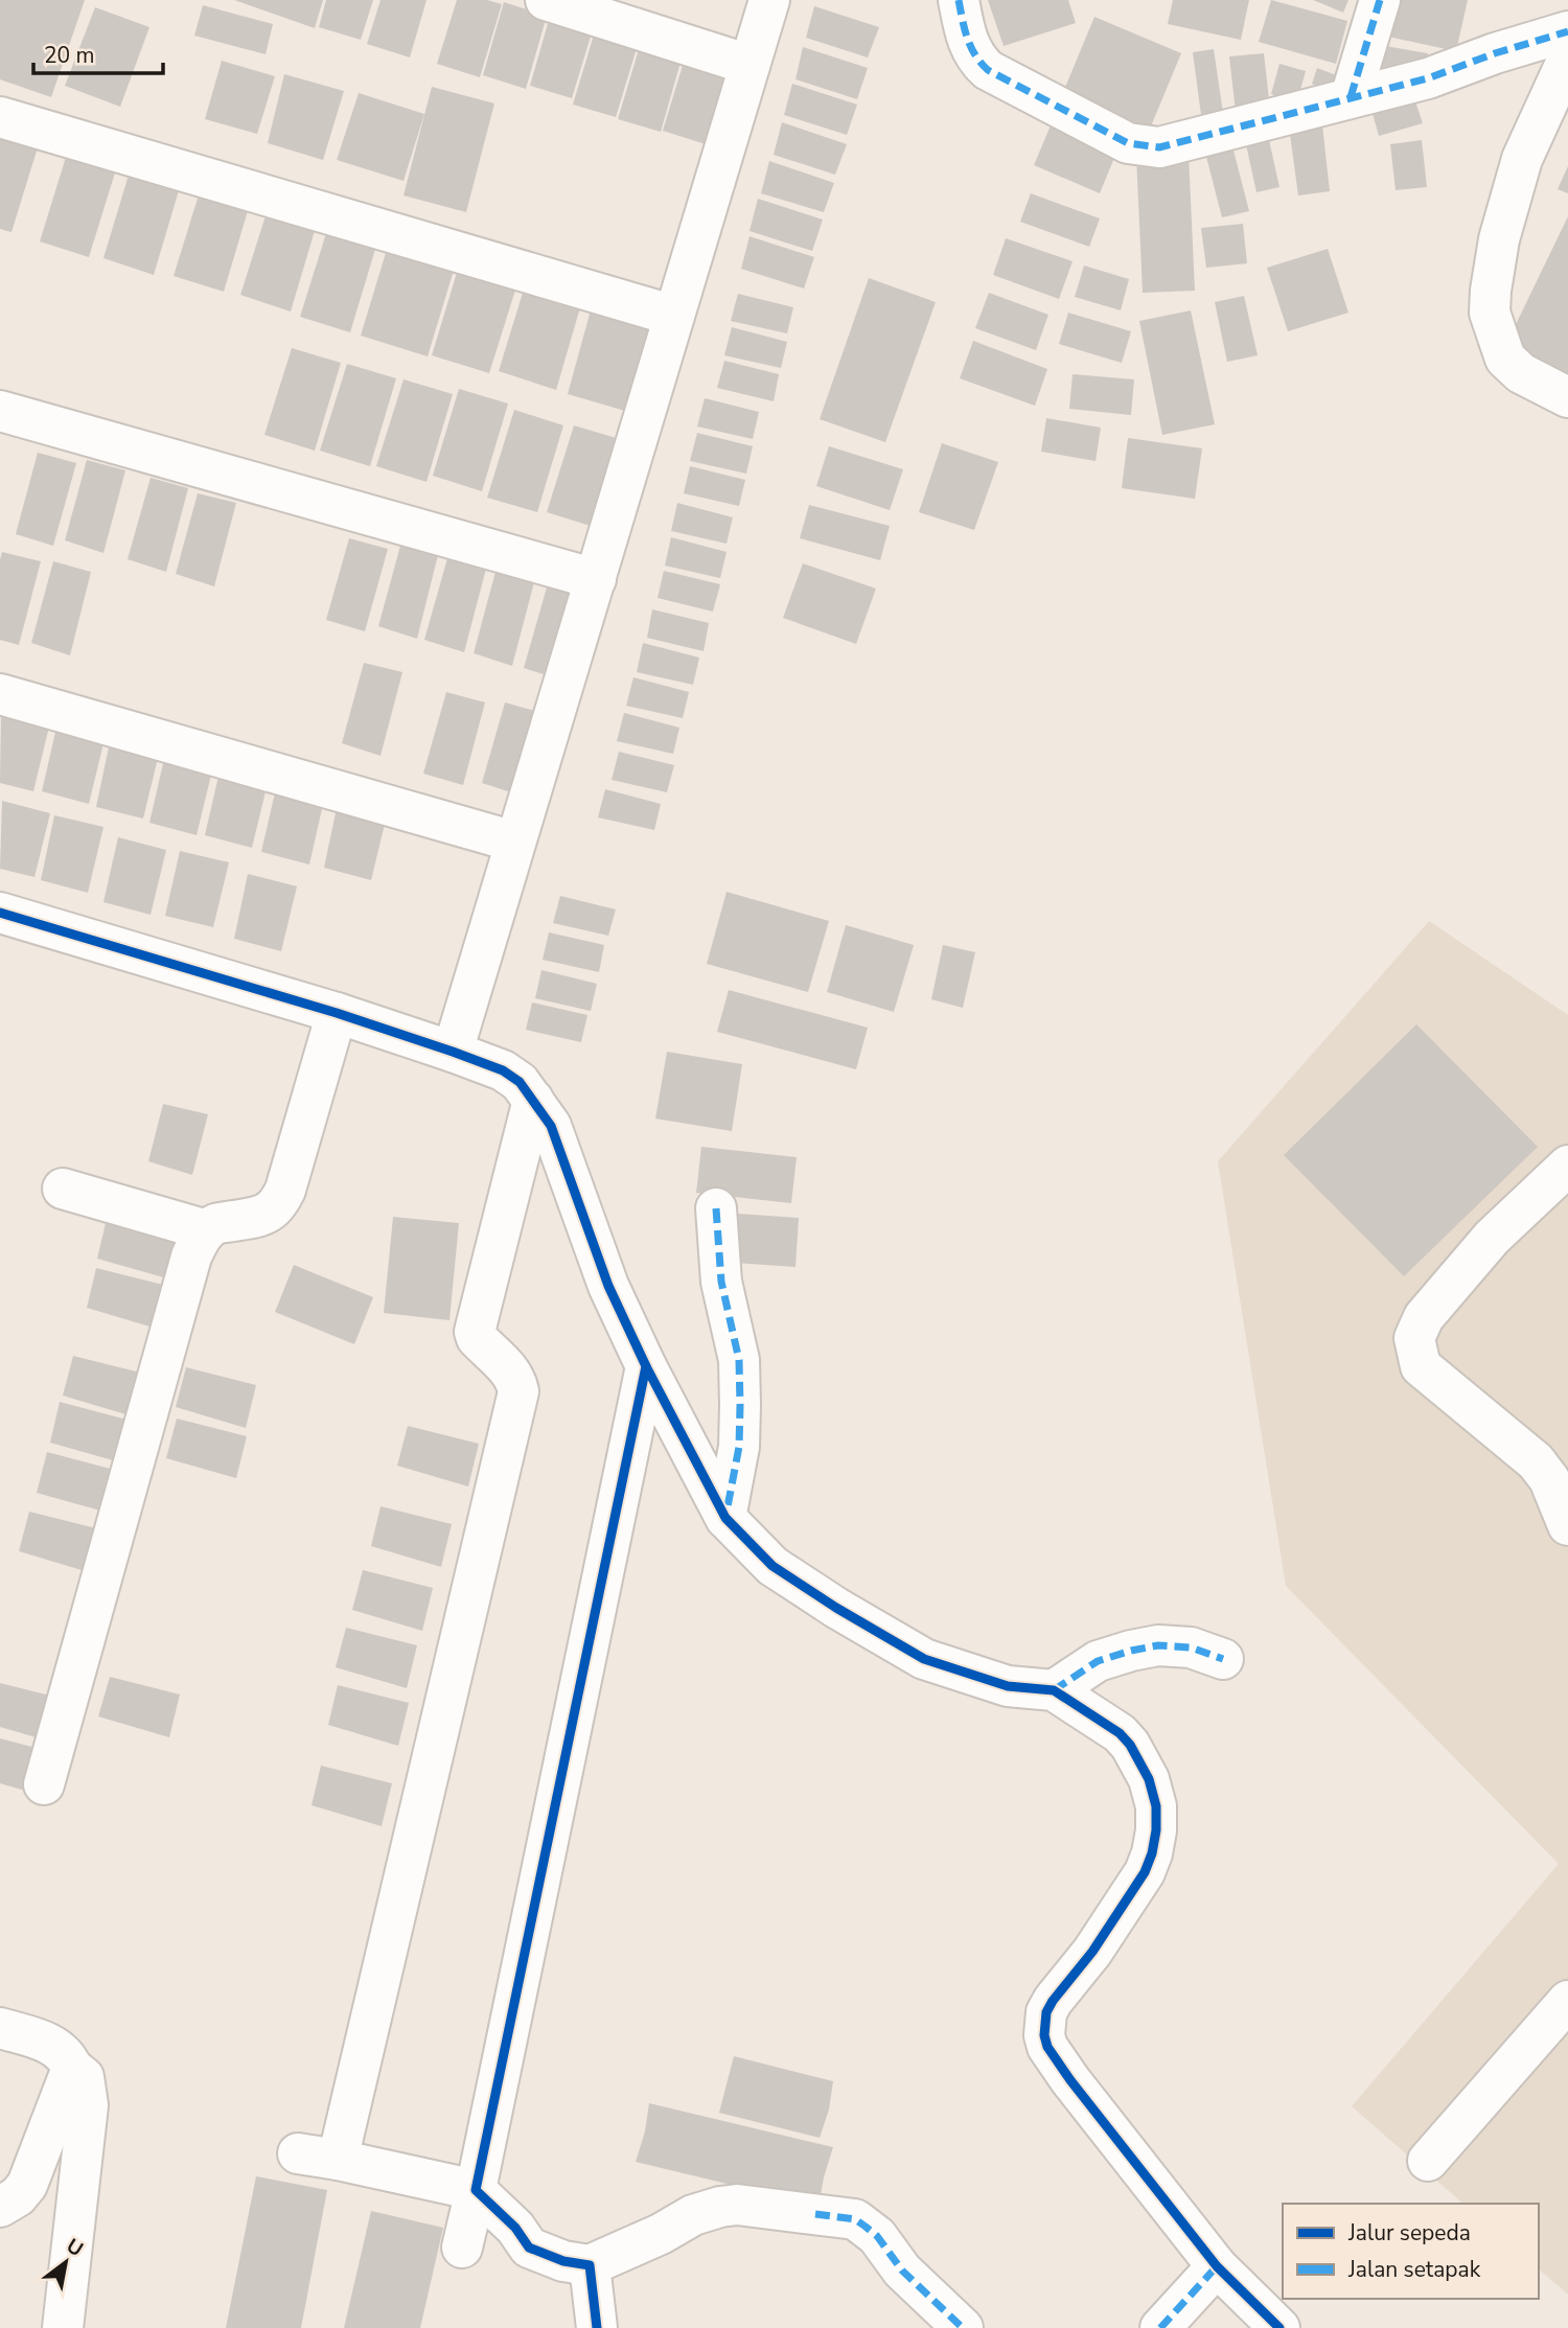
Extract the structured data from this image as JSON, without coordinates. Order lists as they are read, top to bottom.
{
  "legend": ["Jalur sepeda", "Jalan setapak"],
  "scale_bar": "20 m",
  "north": "top right"
}
